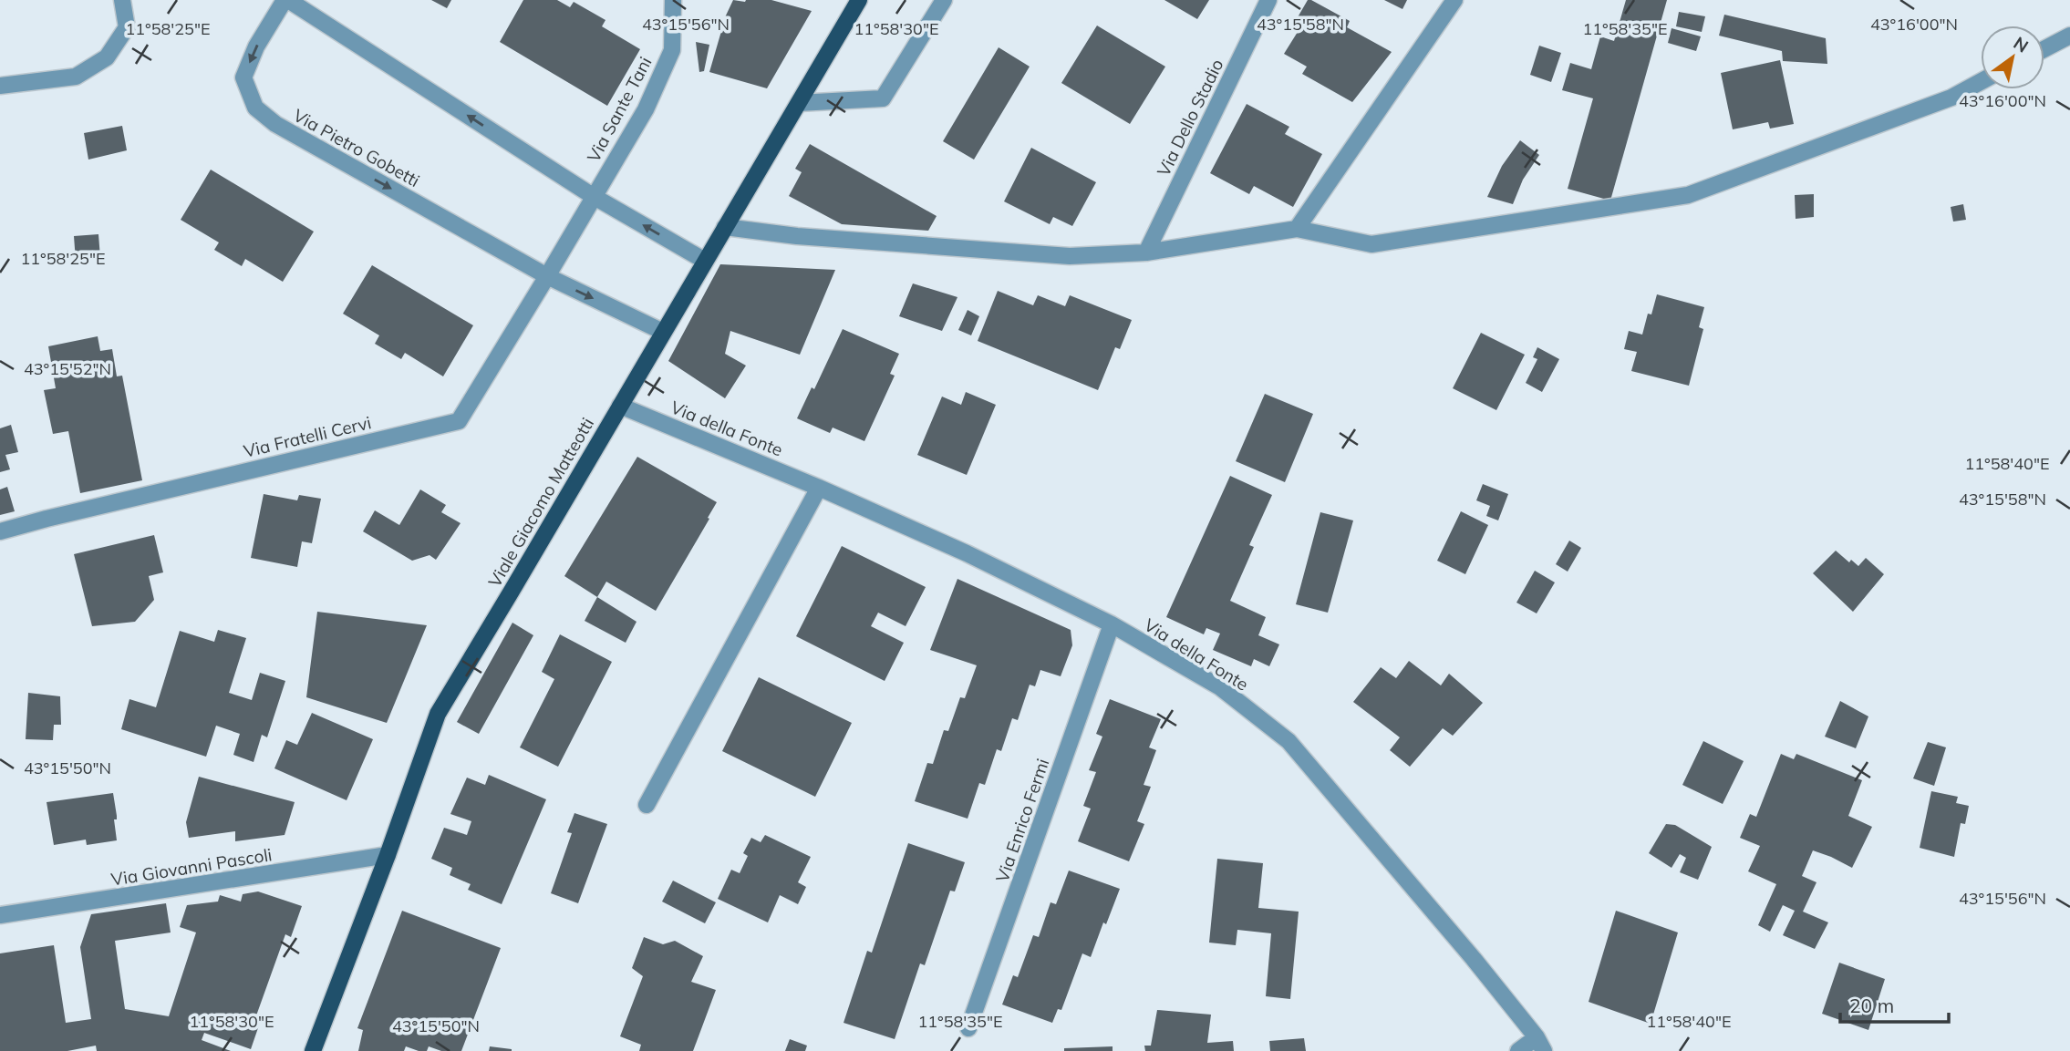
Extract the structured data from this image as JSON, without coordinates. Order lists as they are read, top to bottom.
{
  "streets": {
    "main road": ["Viale Giacomo Matteotti"],
    "street": [
      "Via Sante Tani",
      "Via Dello Stadio",
      "Via Pietro Gobetti",
      "Via della Fonte",
      "Via Fratelli Cervi",
      "Via Enrico Fermi",
      "Via Giovanni Pascoli"
    ]
  },
  "crossings": [
    ["Via Sante Tani", "Via Pietro Gobetti"],
    ["Via Pietro Gobetti", "Via Fratelli Cervi"],
    ["Via Pietro Gobetti", "Viale Giacomo Matteotti"],
    ["Via della Fonte", "Viale Giacomo Matteotti"],
    ["Via della Fonte", "Via Enrico Fermi"],
    ["Viale Giacomo Matteotti", "Via Giovanni Pascoli"]
  ],
  "scale_bar": "20 m",
  "north": "top right",
  "coordinates": [
    "43°15'56\"N",
    "43°16'00\"N",
    "43°15'58\"N",
    "11°58'25\"E",
    "11°58'30\"E",
    "11°58'35\"E",
    "43°15'52\"N",
    "11°58'40\"E",
    "43°15'50\"N"
  ]
}
